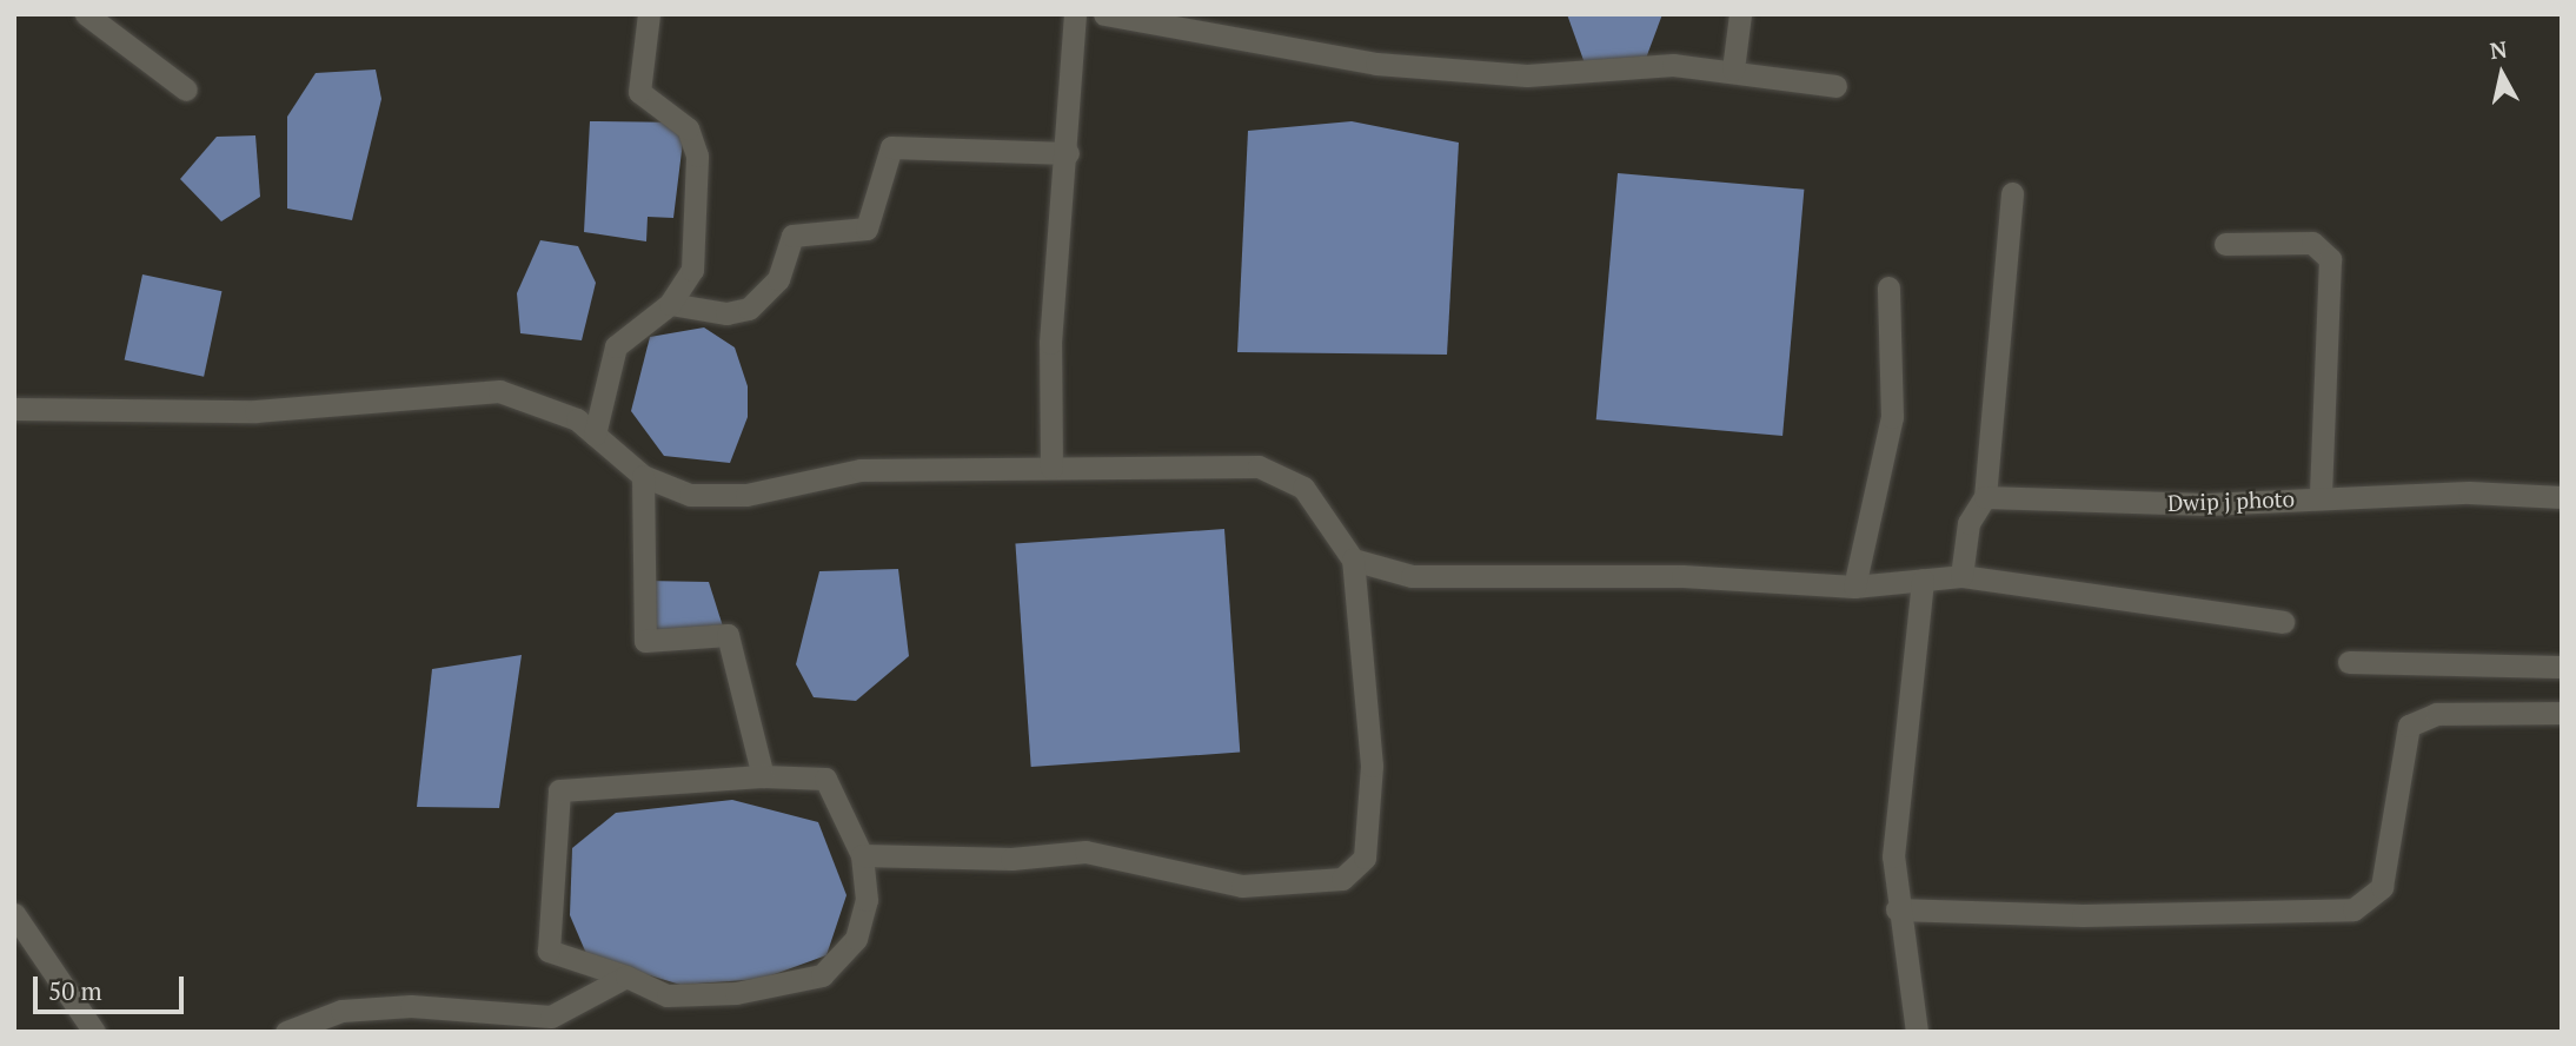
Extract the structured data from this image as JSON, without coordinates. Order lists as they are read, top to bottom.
{
  "streets": {
    "street": ["Dwip j photo"]
  },
  "scale_bar": "50 m",
  "north": "top"
}
